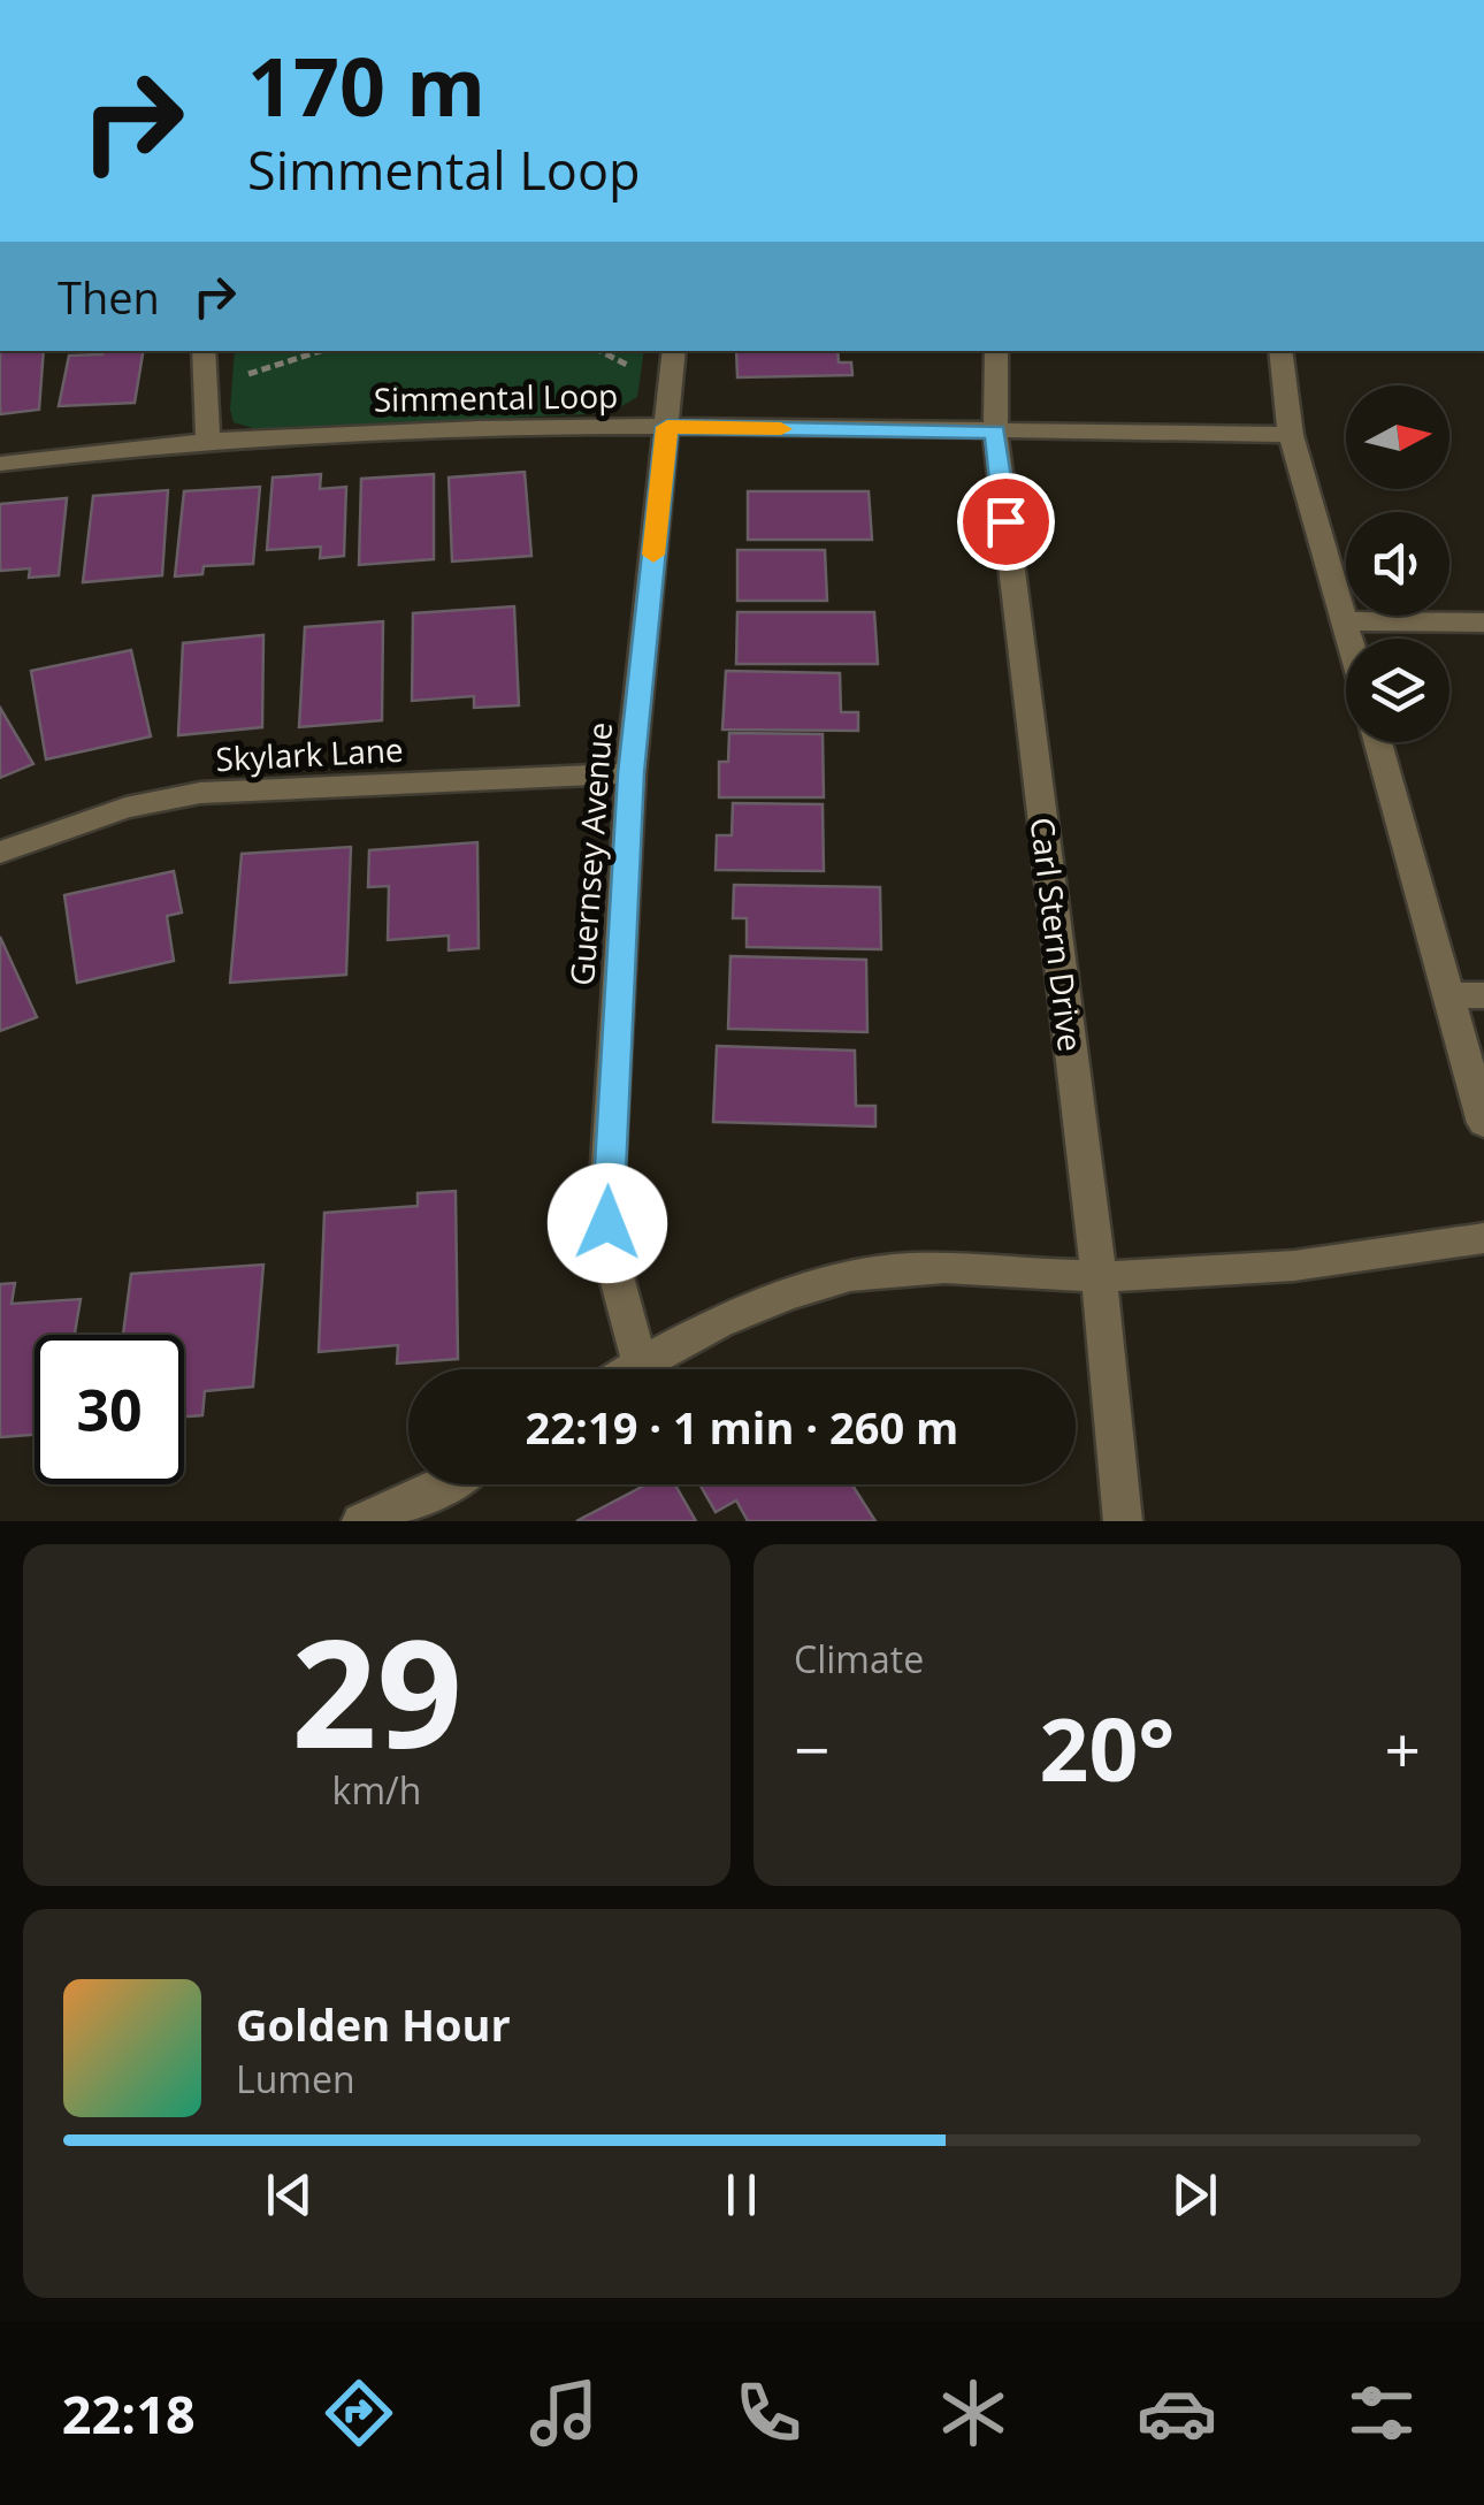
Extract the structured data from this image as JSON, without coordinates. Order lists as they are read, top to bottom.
{
  "streets": {
    "street": [
      "Simmental Loop",
      "Skylark Lane",
      "Guernsey Avenue",
      "Carl Stern Drive"
    ]
  },
  "crossings": [
    ["Simmental Loop", "Guernsey Avenue"],
    ["Simmental Loop", "Carl Stern Drive"],
    ["Skylark Lane", "Guernsey Avenue"]
  ],
  "north": "right",
  "page": {
    "turn": ["170 m", "Simmental Loop"],
    "then": "Then",
    "limit": "30",
    "trip": "22:19 · 1 min · 260 m",
    "tile": [
      ["29", "km/h"],
      "Climate"
    ],
    "heat": ["−", "20°", "+"],
    "song": ["Golden Hour", "Lumen"],
    "tabs": "22:18"
  }
}
